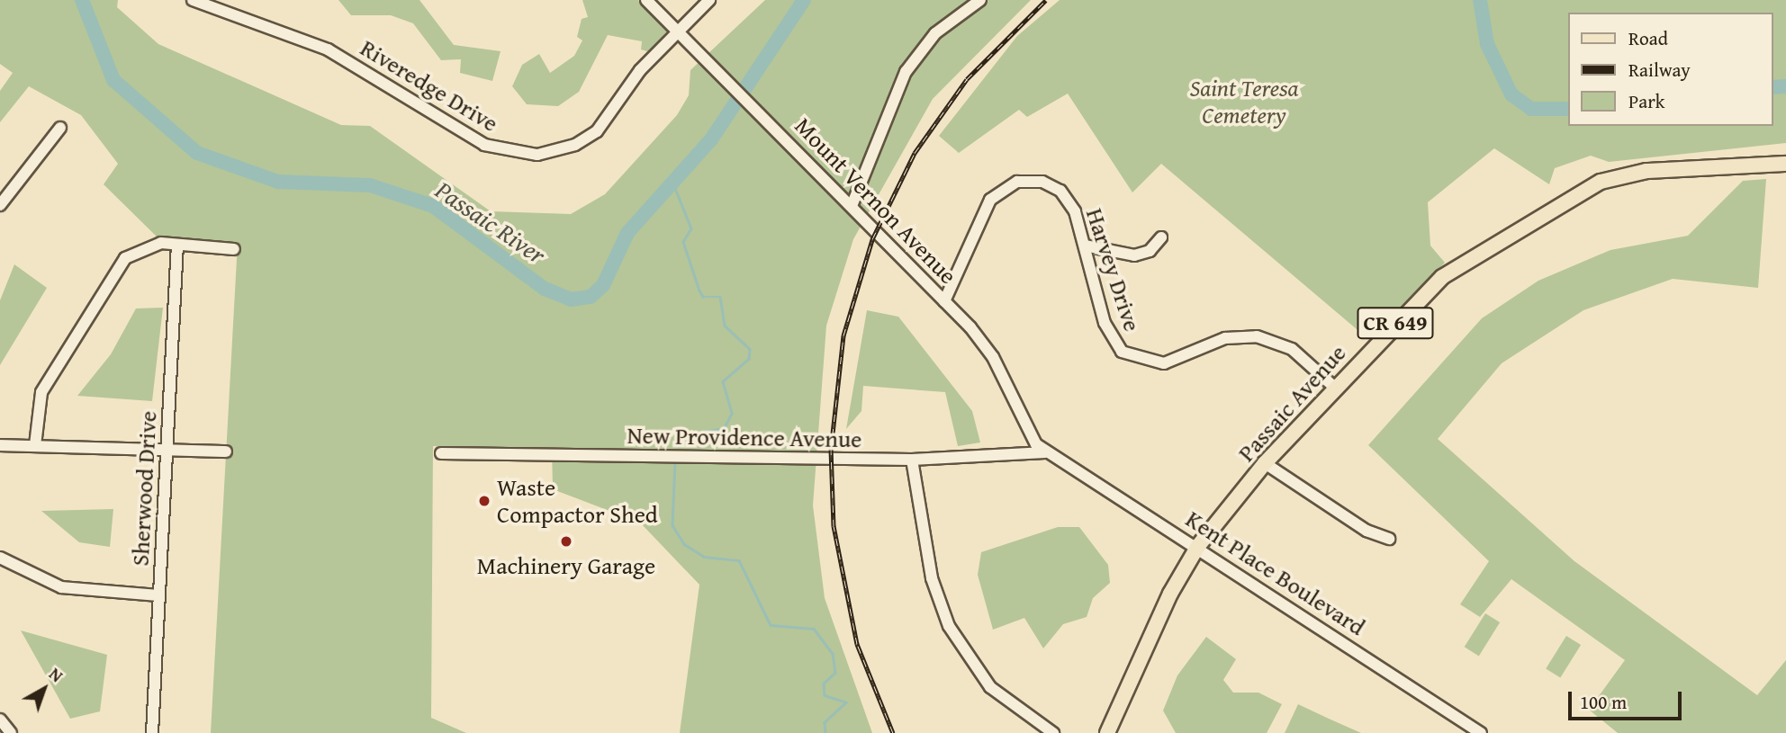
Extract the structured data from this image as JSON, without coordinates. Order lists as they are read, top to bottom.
{
  "streets": {
    "main road": ["CR 649", "Passaic Avenue"],
    "street": [
      "Riveredge Drive",
      "Mount Vernon Avenue",
      "Harvey Drive",
      "New Providence Avenue",
      "Sherwood Drive",
      "Kent Place Boulevard"
    ]
  },
  "crossings": [
    ["Riveredge Drive", "Mount Vernon Avenue"],
    ["Mount Vernon Avenue", "Harvey Drive"],
    ["Mount Vernon Avenue", "New Providence Avenue"],
    ["Mount Vernon Avenue", "Kent Place Boulevard"],
    ["Harvey Drive", "Passaic Avenue"],
    ["Passaic Avenue", "Kent Place Boulevard"],
    ["New Providence Avenue", "Kent Place Boulevard"]
  ],
  "water": ["Passaic River"],
  "parks": ["Saint Teresa Cemetery"],
  "places": ["Waste Compactor Shed", "Machinery Garage"],
  "legend": ["Road", "Railway", "Park"],
  "scale_bar": "100 m",
  "north": "top right"
}
